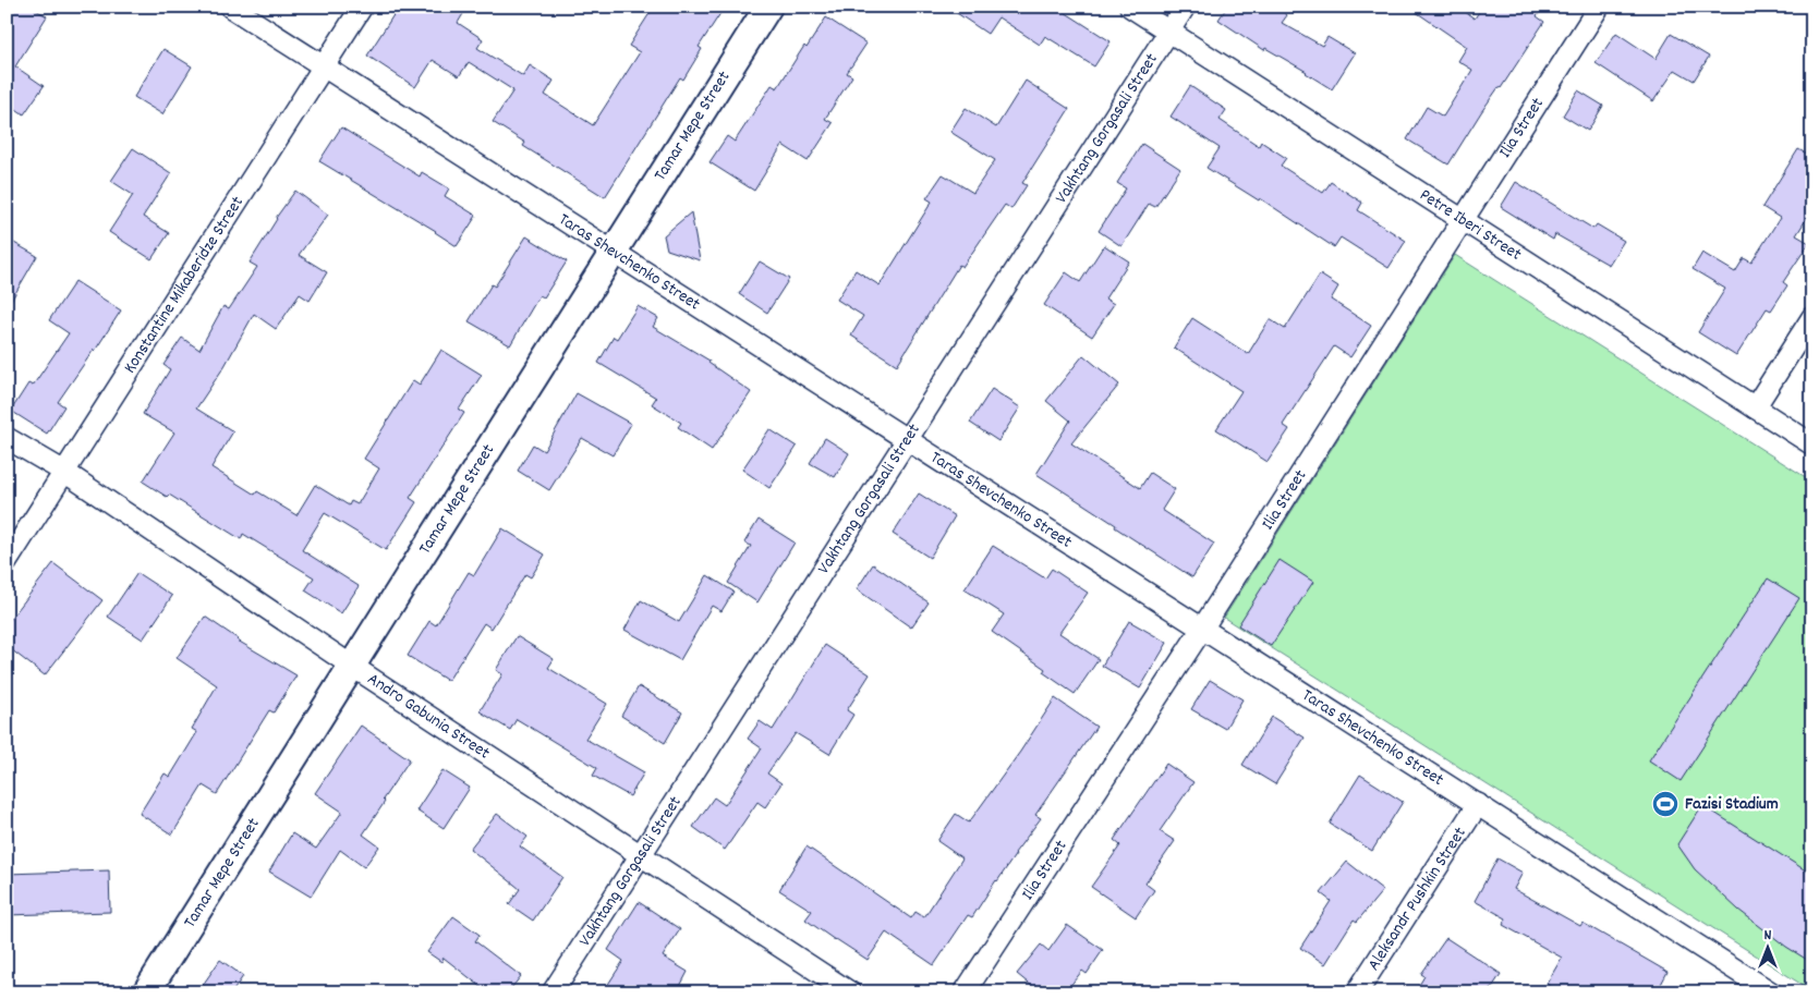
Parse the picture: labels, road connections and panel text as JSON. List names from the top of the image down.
{
  "streets": {
    "street": [
      "Tamar Mepe Street",
      "Vakhtang Gorgasali Street",
      "Ilia Street",
      "Petre Iberi Street",
      "Taras Shevchenko Street",
      "Konstantine Mikaberidze Street",
      "Andro Gabunia Street",
      "Aleksandr Pushkin Street"
    ]
  },
  "crossings": [
    ["Tamar Mepe Street", "Taras Shevchenko Street"],
    ["Tamar Mepe Street", "Andro Gabunia Street"],
    ["Vakhtang Gorgasali Street", "Petre Iberi Street"],
    ["Vakhtang Gorgasali Street", "Taras Shevchenko Street"],
    ["Vakhtang Gorgasali Street", "Andro Gabunia Street"],
    ["Ilia Street", "Petre Iberi Street"],
    ["Ilia Street", "Taras Shevchenko Street"],
    ["Taras Shevchenko Street", "Konstantine Mikaberidze Street"],
    ["Taras Shevchenko Street", "Aleksandr Pushkin Street"],
    ["Konstantine Mikaberidze Street", "Andro Gabunia Street"]
  ],
  "places": {
    "sports": ["Fazisi Stadium"]
  },
  "north": "top"
}
